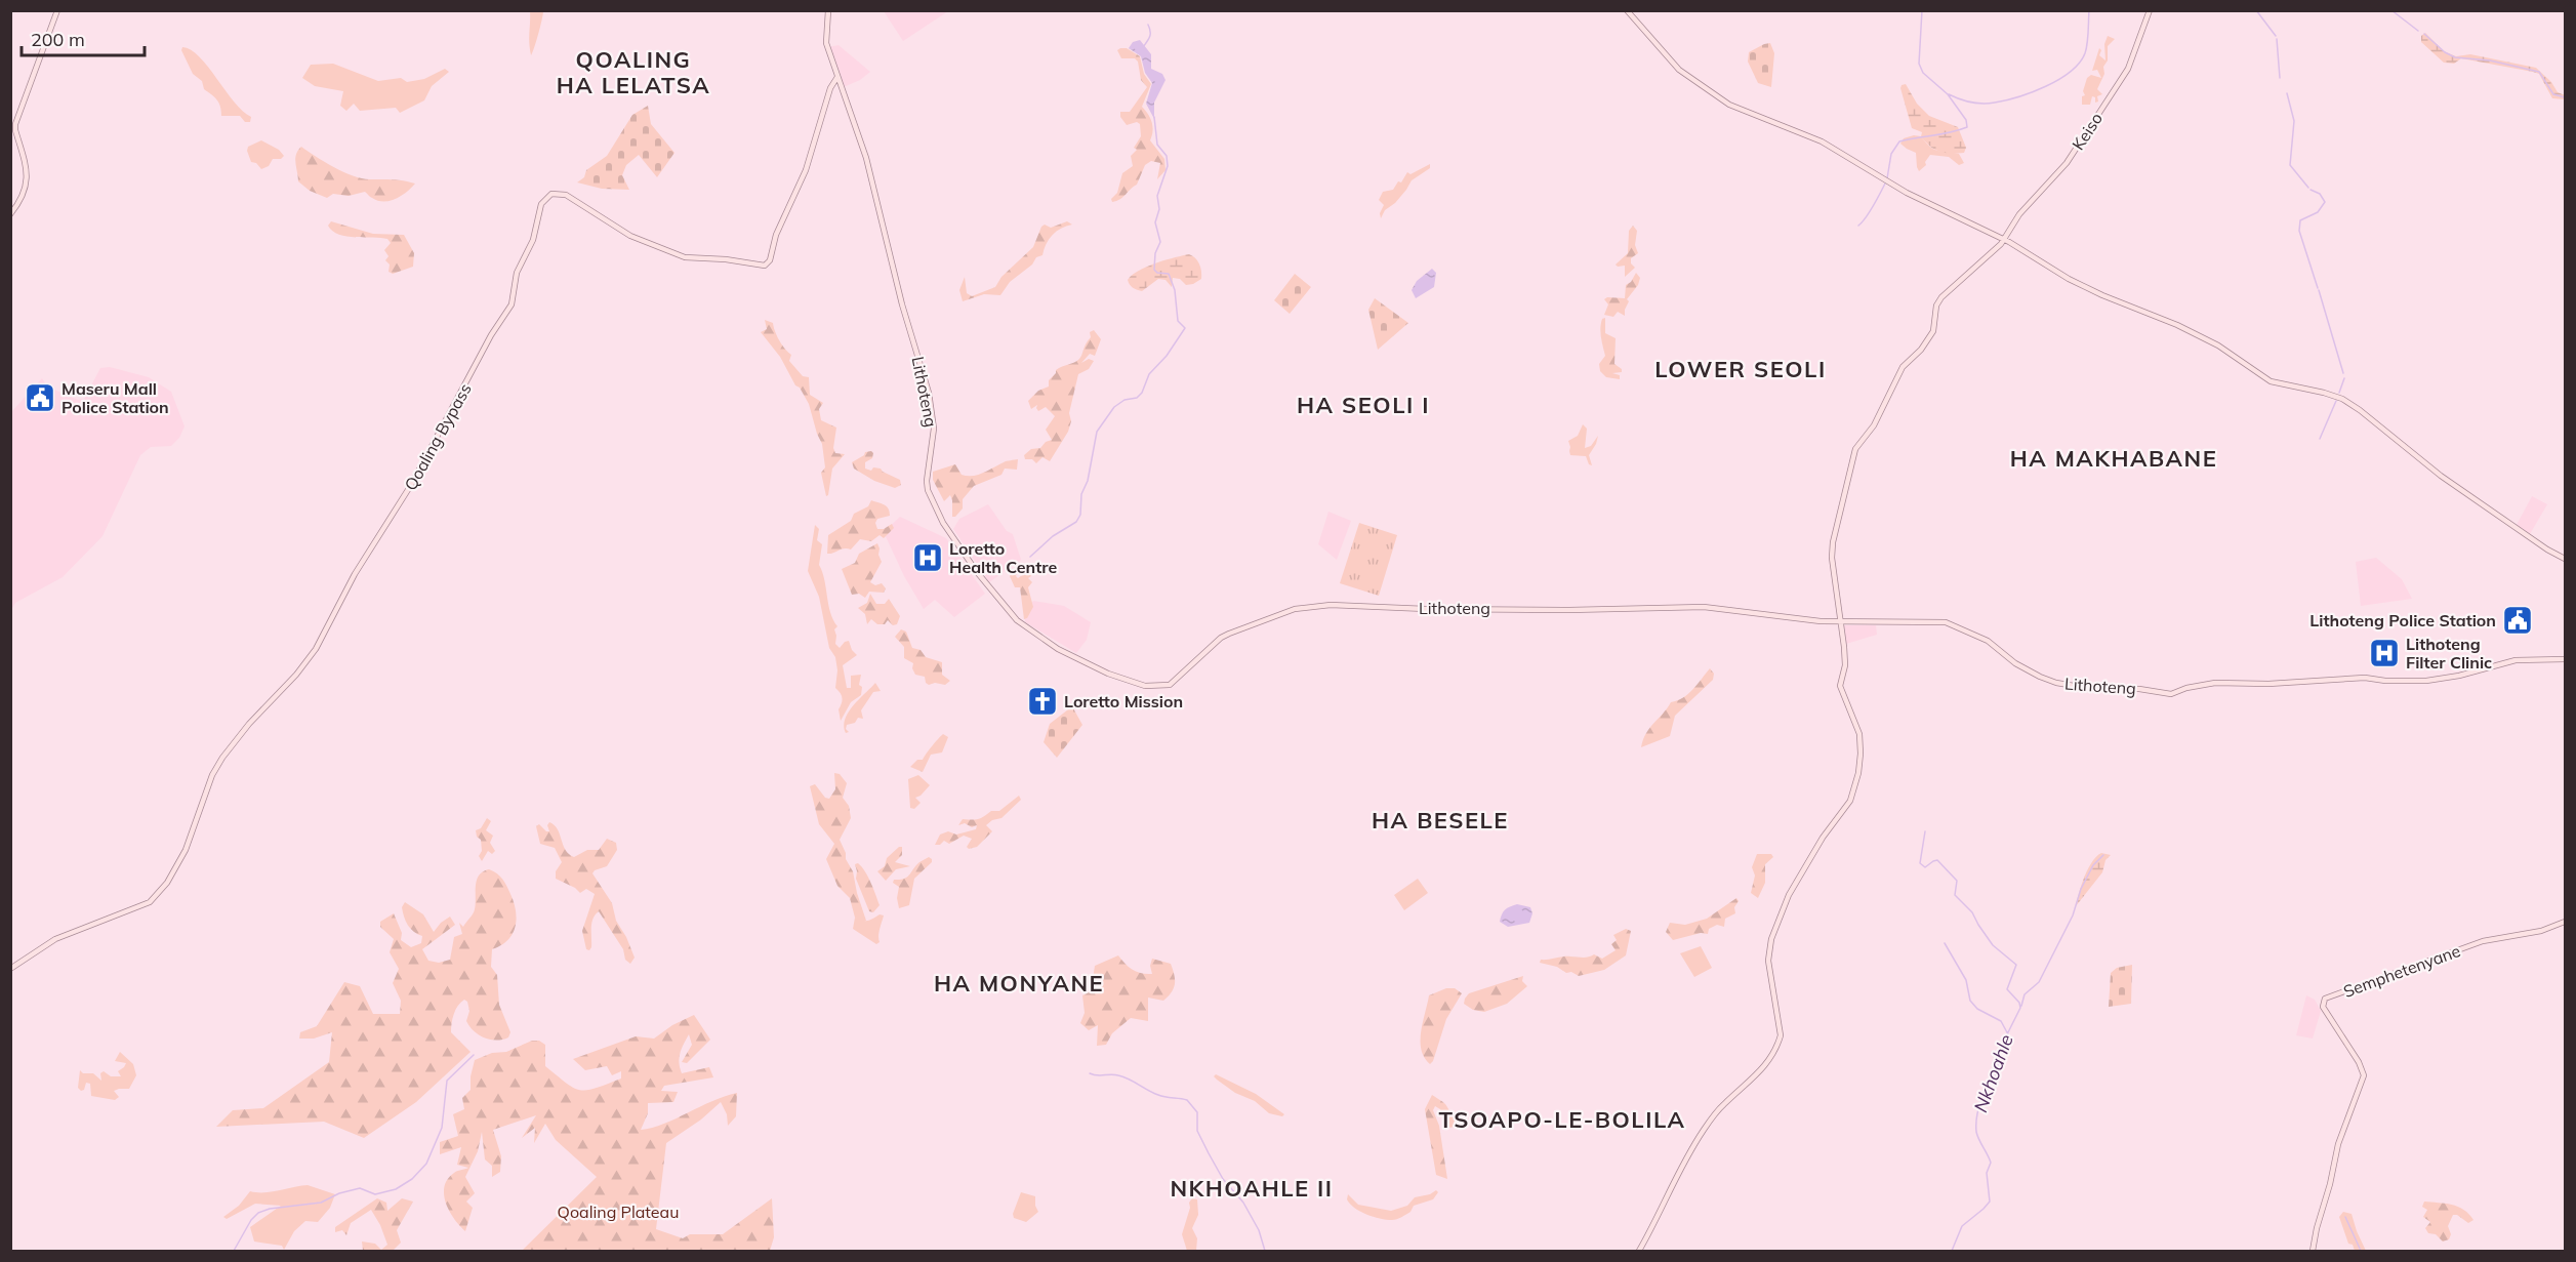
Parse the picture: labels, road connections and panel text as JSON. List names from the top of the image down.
{
  "streets": {
    "main road": [
      "Keiso",
      "Lithoteng",
      "Qoaling Bypass",
      "Semphetenyane"
    ]
  },
  "crossings": [
    ["Keiso", "Lithoteng"],
    ["Lithoteng", "Qoaling Bypass"]
  ],
  "districts": [
    "QOALING HA LELATSA",
    "LOWER SEOLI",
    "HA SEOLI I",
    "HA MAKHABANE",
    "HA BESELE",
    "HA MONYANE",
    "TSOAPO-LE-BOLILA",
    "NKHOAHLE II"
  ],
  "water": ["Nkhoahle"],
  "parks": ["Qoaling Plateau"],
  "places": {
    "public building": ["Maseru Mall Police Station", "Lithoteng Police Station"],
    "hospital": ["Loretto Health Centre", "Lithoteng Filter Clinic"],
    "church": ["Loretto Mission"]
  },
  "scale_bar": "200 m"
}
